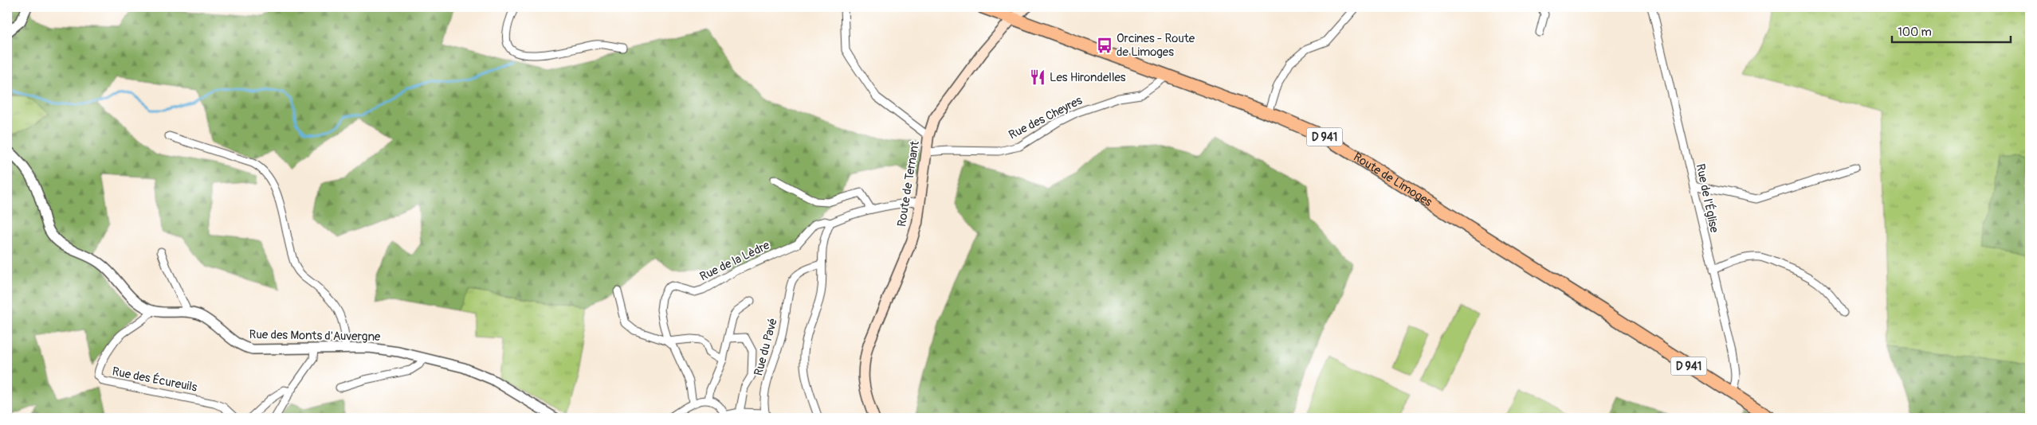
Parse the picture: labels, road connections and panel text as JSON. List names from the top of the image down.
{
  "streets": {
    "main road": ["D 941", "Route de Limoges", "Route de Ternant"],
    "street": [
      "Rue des Cheyres",
      "Rue de l'Église",
      "Rue de la Lèdre",
      "Rue des Monts d'Auvergne",
      "Rue du Pavé",
      "Rue des Écureuils"
    ]
  },
  "crossings": [
    ["Rue des Cheyres", "Route de Limoges"],
    ["Rue des Cheyres", "Route de Ternant"],
    ["Route de Limoges", "Route de Ternant"],
    ["Route de Limoges", "Rue de l'Église"],
    ["Rue des Monts d'Auvergne", "Rue des Écureuils"]
  ],
  "places": {
    "bus stop": ["Orcines - Route de Limoges"],
    "restaurant": ["Les Hirondelles"]
  },
  "scale_bar": "100 m"
}
